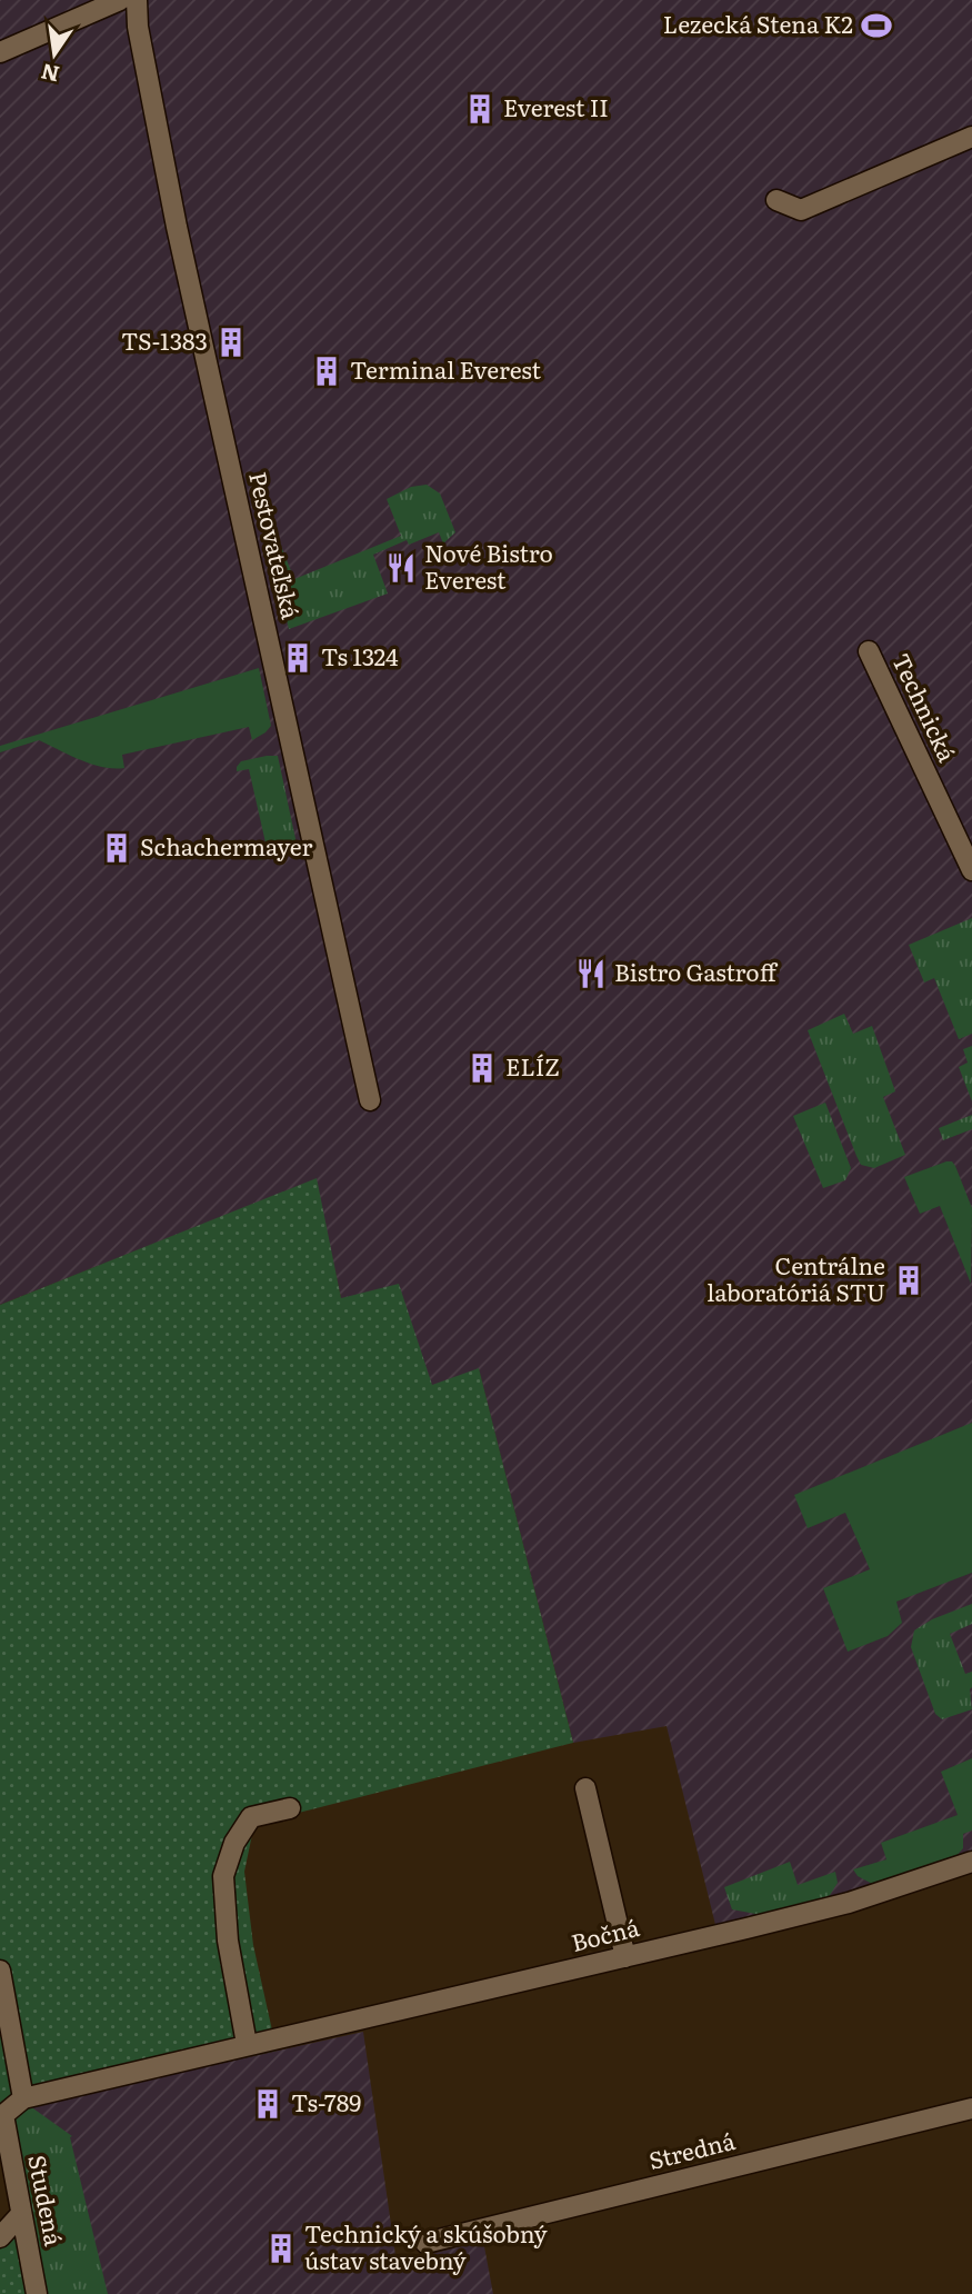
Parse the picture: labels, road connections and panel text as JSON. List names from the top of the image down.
{
  "streets": {
    "street": [
      "Pestovateľská",
      "Technická",
      "Bočná",
      "Stredná",
      "Studená"
    ]
  },
  "crossings": [
    ["Bočná", "Studená"]
  ],
  "places": {
    "sports": ["Lezecká Stena K2"],
    "building": [
      "Everest II",
      "TS-1383",
      "Terminal Everest",
      "Ts 1324",
      "Schachermayer",
      "ELÍZ",
      "Centrálne laboratóriá STU",
      "Ts-789",
      "Technický a skúšobný ústav stavebný"
    ],
    "restaurant": ["Nové Bistro Everest", "Bistro Gastroff"]
  },
  "north": "bottom"
}
